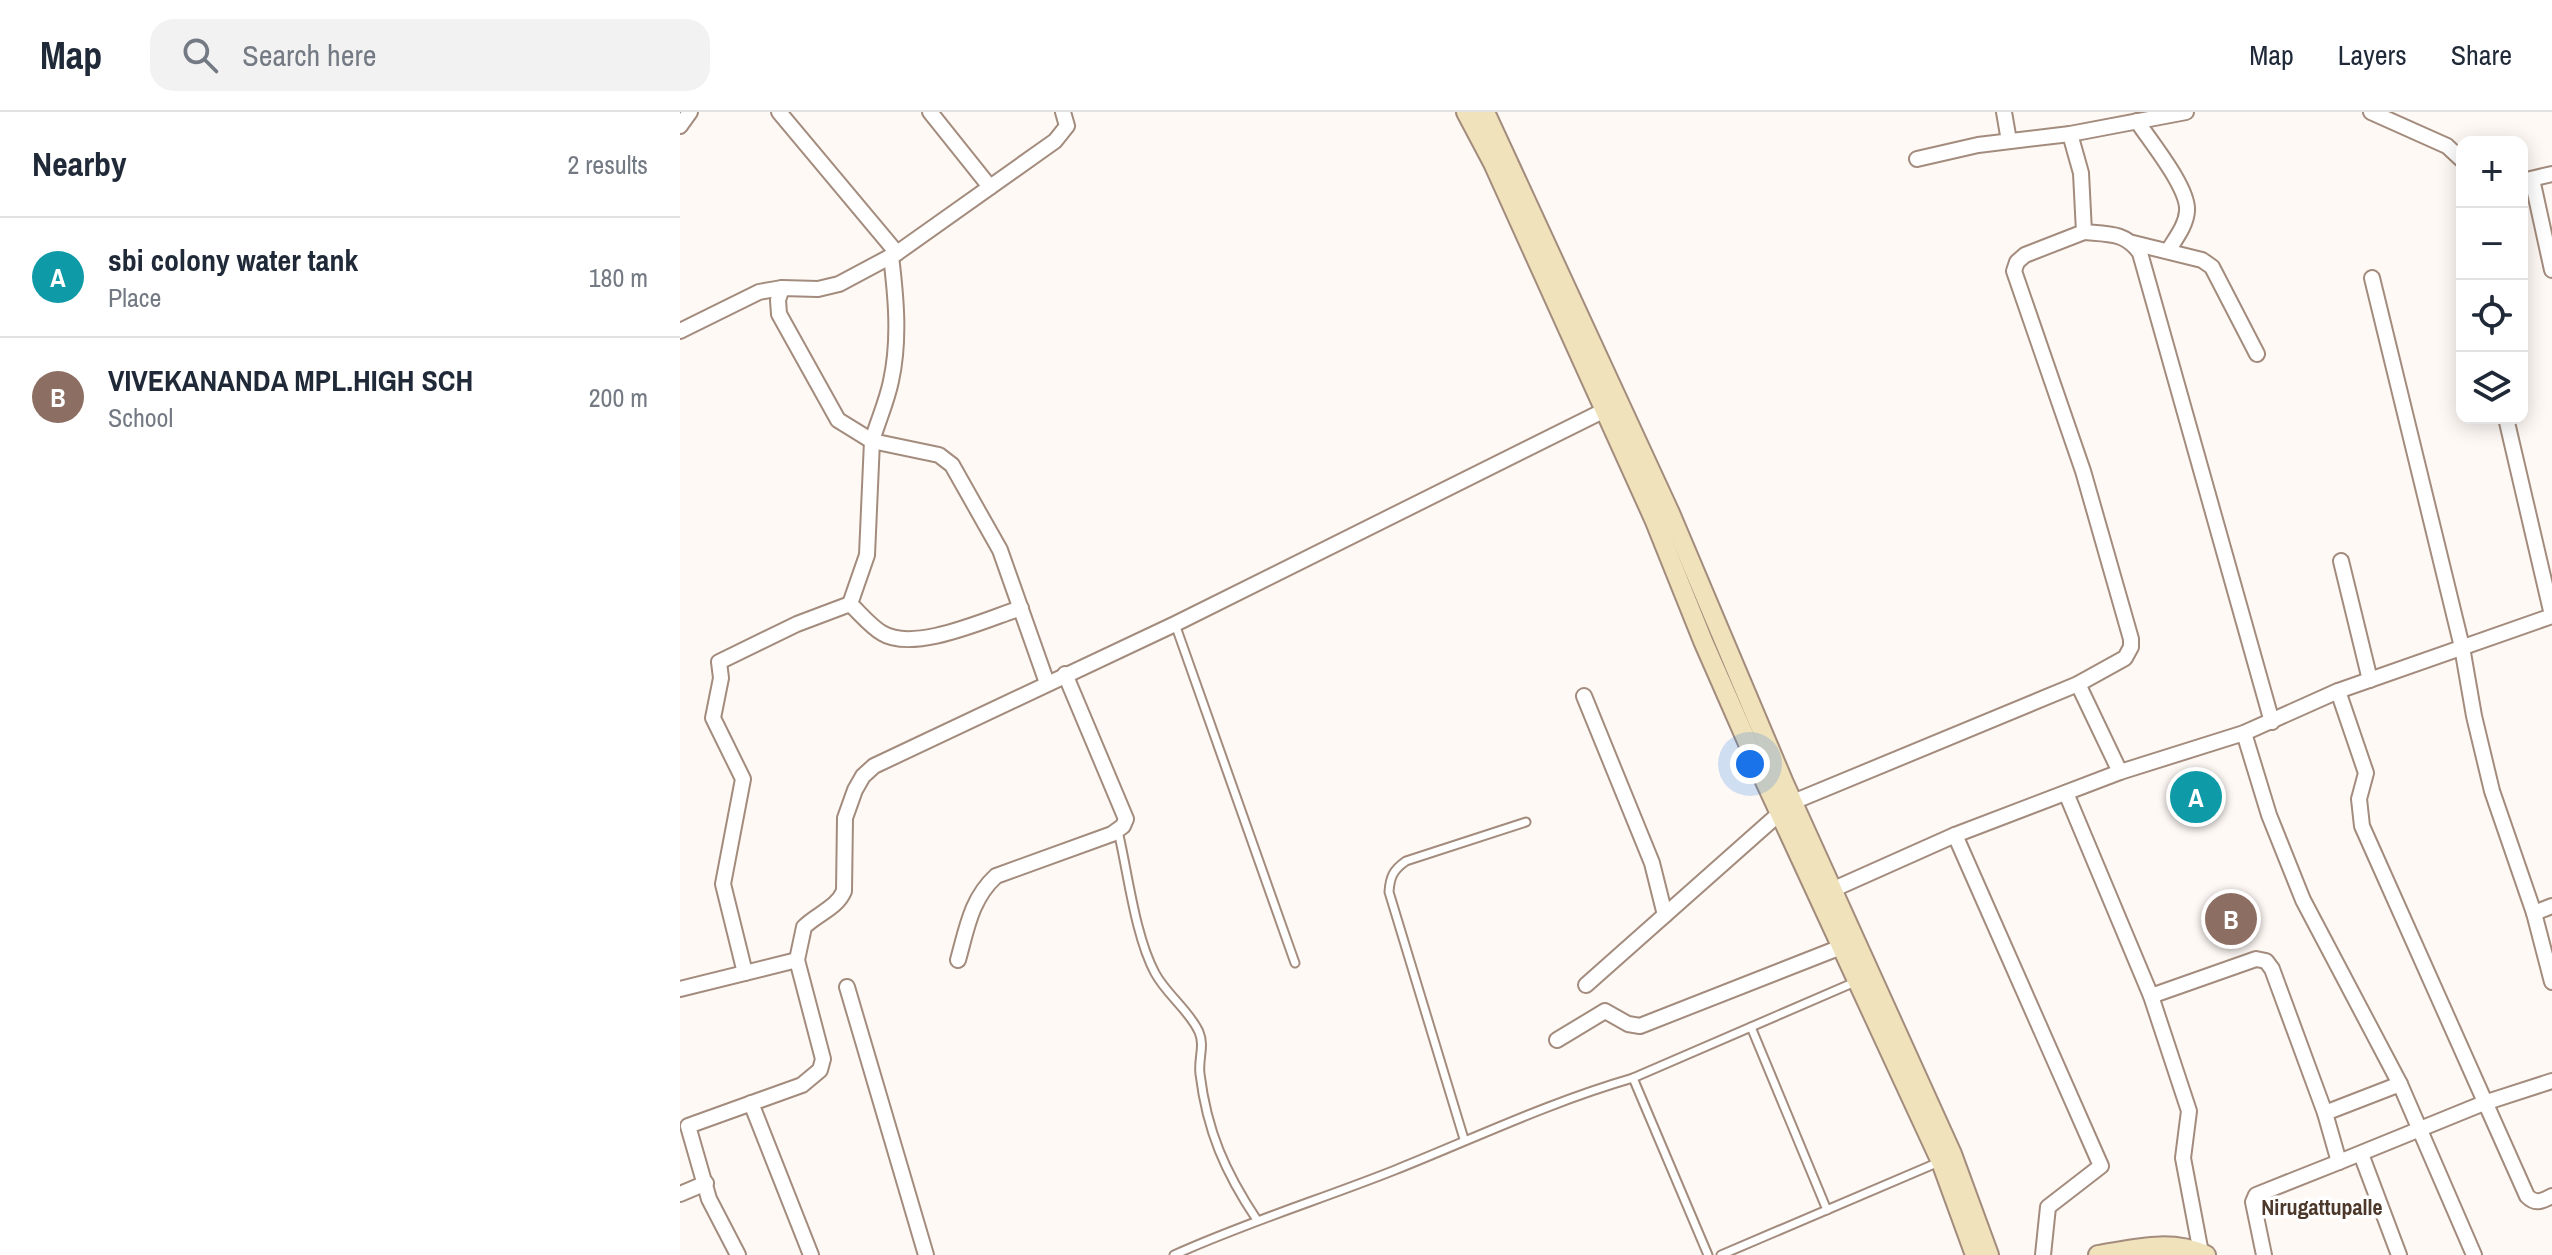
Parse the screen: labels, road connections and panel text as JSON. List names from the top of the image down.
{
  "districts": ["Nirugattupalle"],
  "page": {
    "header": "Map",
    "search": "Search here",
    "nav": ["Map", "Layers", "Share"],
    "heading": ["Nearby", "2 results"],
    "map_buttons": ["+", "−"],
    "list": [
      {
        "mark": "A",
        "name": "sbi colony water tank",
        "note": "Place",
        "value": "180 m"
      },
      {
        "mark": "B",
        "name": "VIVEKANANDA MPL.HIGH SCH",
        "note": "School",
        "value": "200 m"
      }
    ],
    "pins": ["A", "B"]
  }
}
